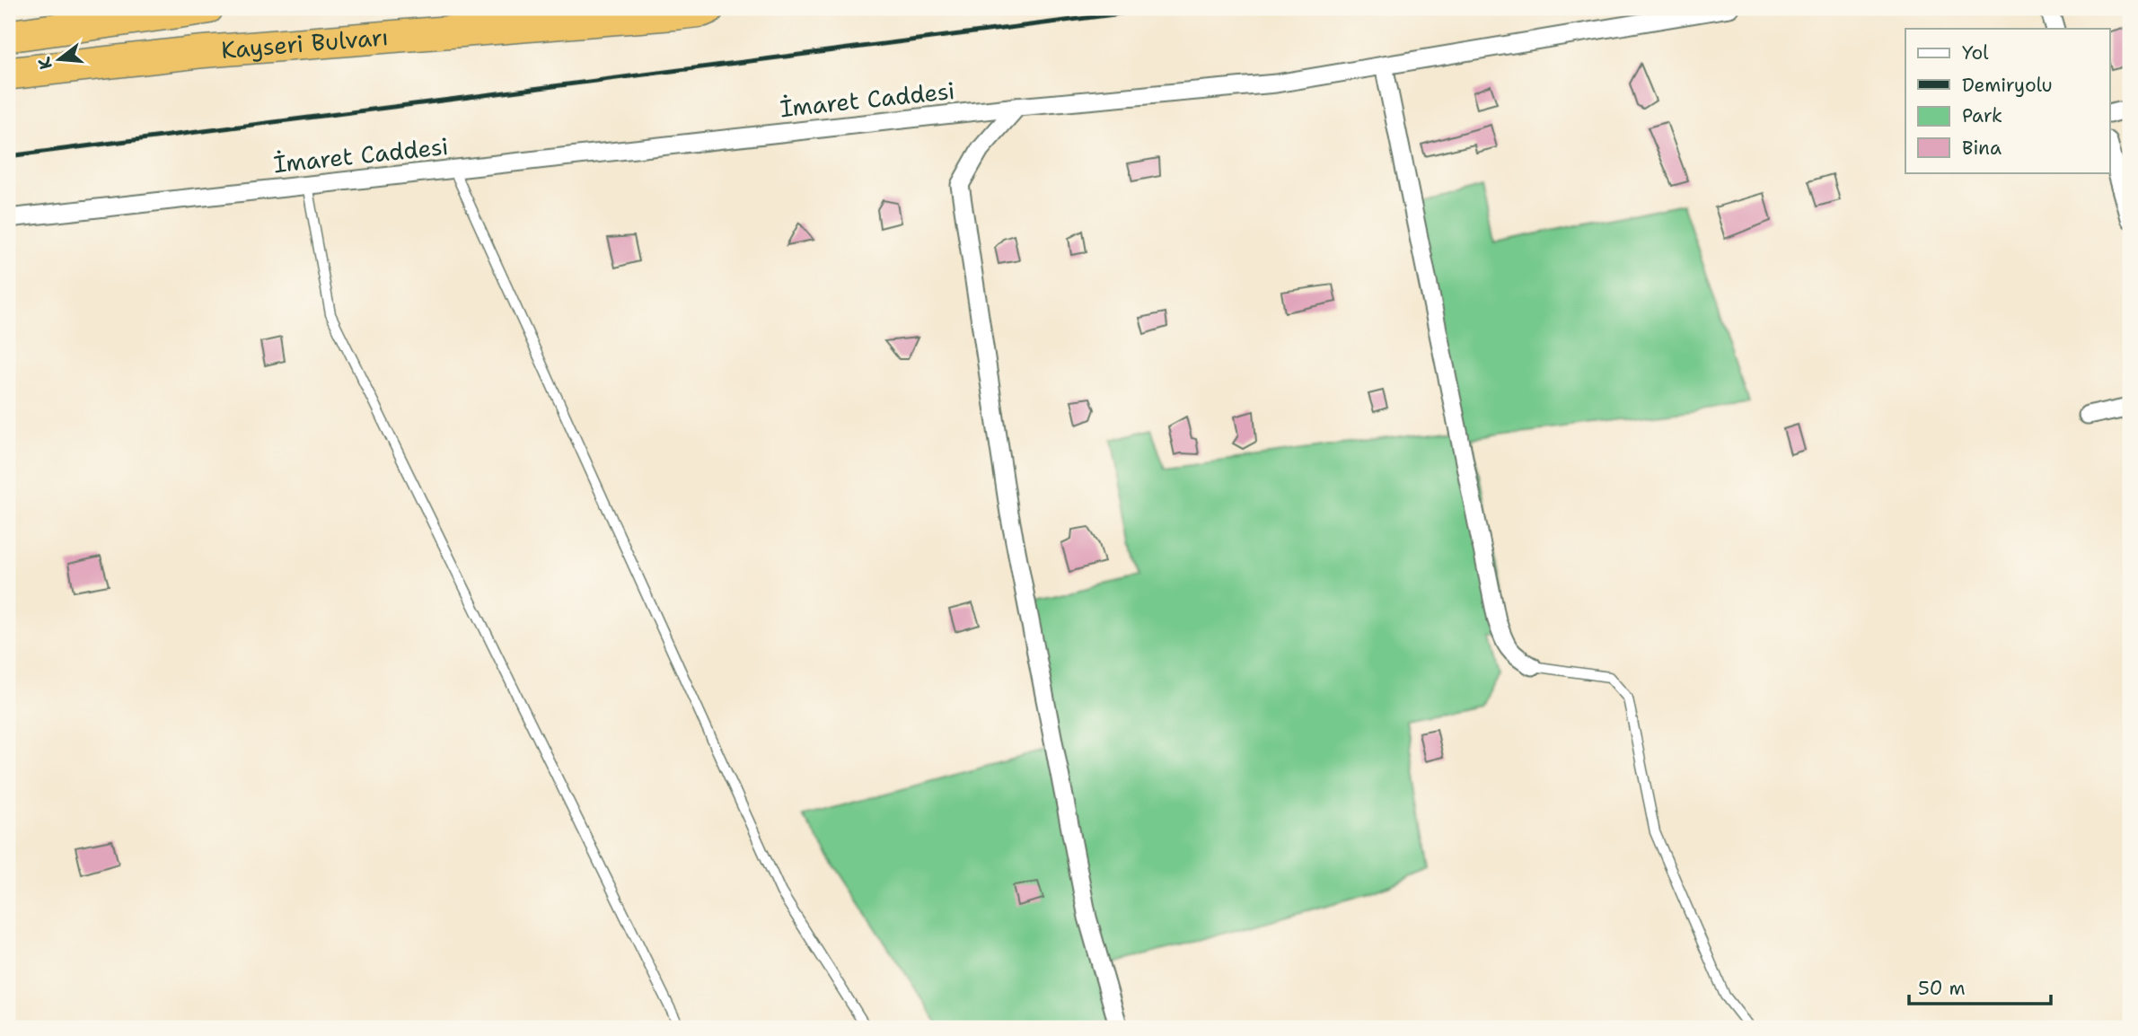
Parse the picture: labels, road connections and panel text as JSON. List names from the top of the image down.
{
  "streets": {
    "highway": ["Kayseri Bulvarı"],
    "street": ["İmaret Caddesi"]
  },
  "legend": [
    "Yol",
    "Demiryolu",
    "Park",
    "Bina"
  ],
  "scale_bar": "50 m",
  "north": "left"
}
